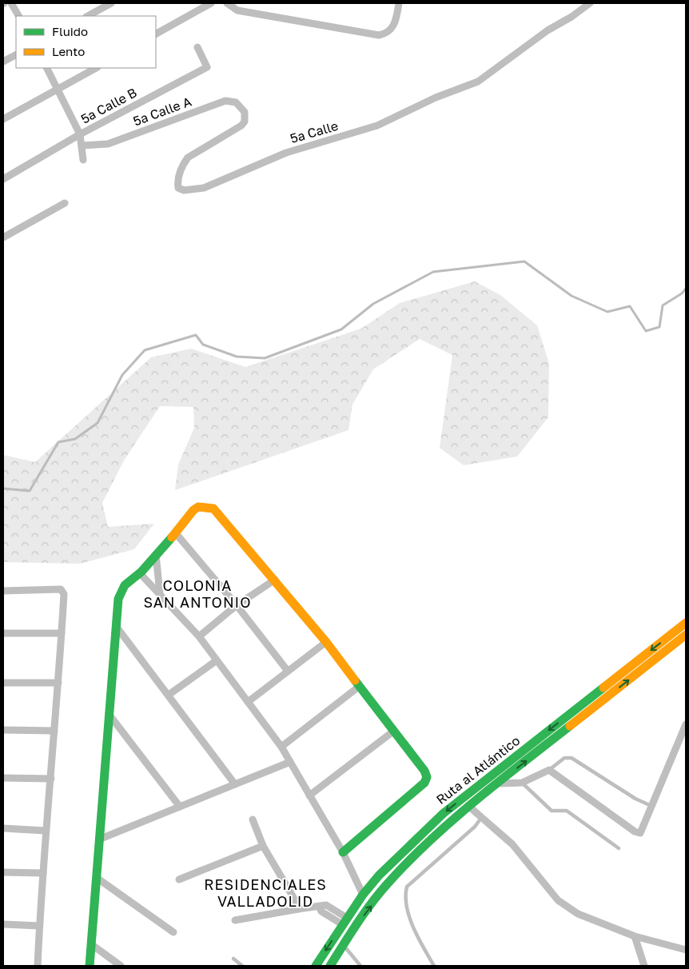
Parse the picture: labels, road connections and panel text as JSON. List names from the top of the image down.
{
  "streets": {
    "main road": ["Ruta al Atlántico"],
    "street": ["5a Calle B", "5a Calle A", "5a Calle"]
  },
  "crossings": [
    ["5a Calle A", "5a Calle"]
  ],
  "districts": ["COLONIA SAN ANTONIO", "RESIDENCIALES VALLADOLID"],
  "legend": ["Fluido", "Lento"]
}
